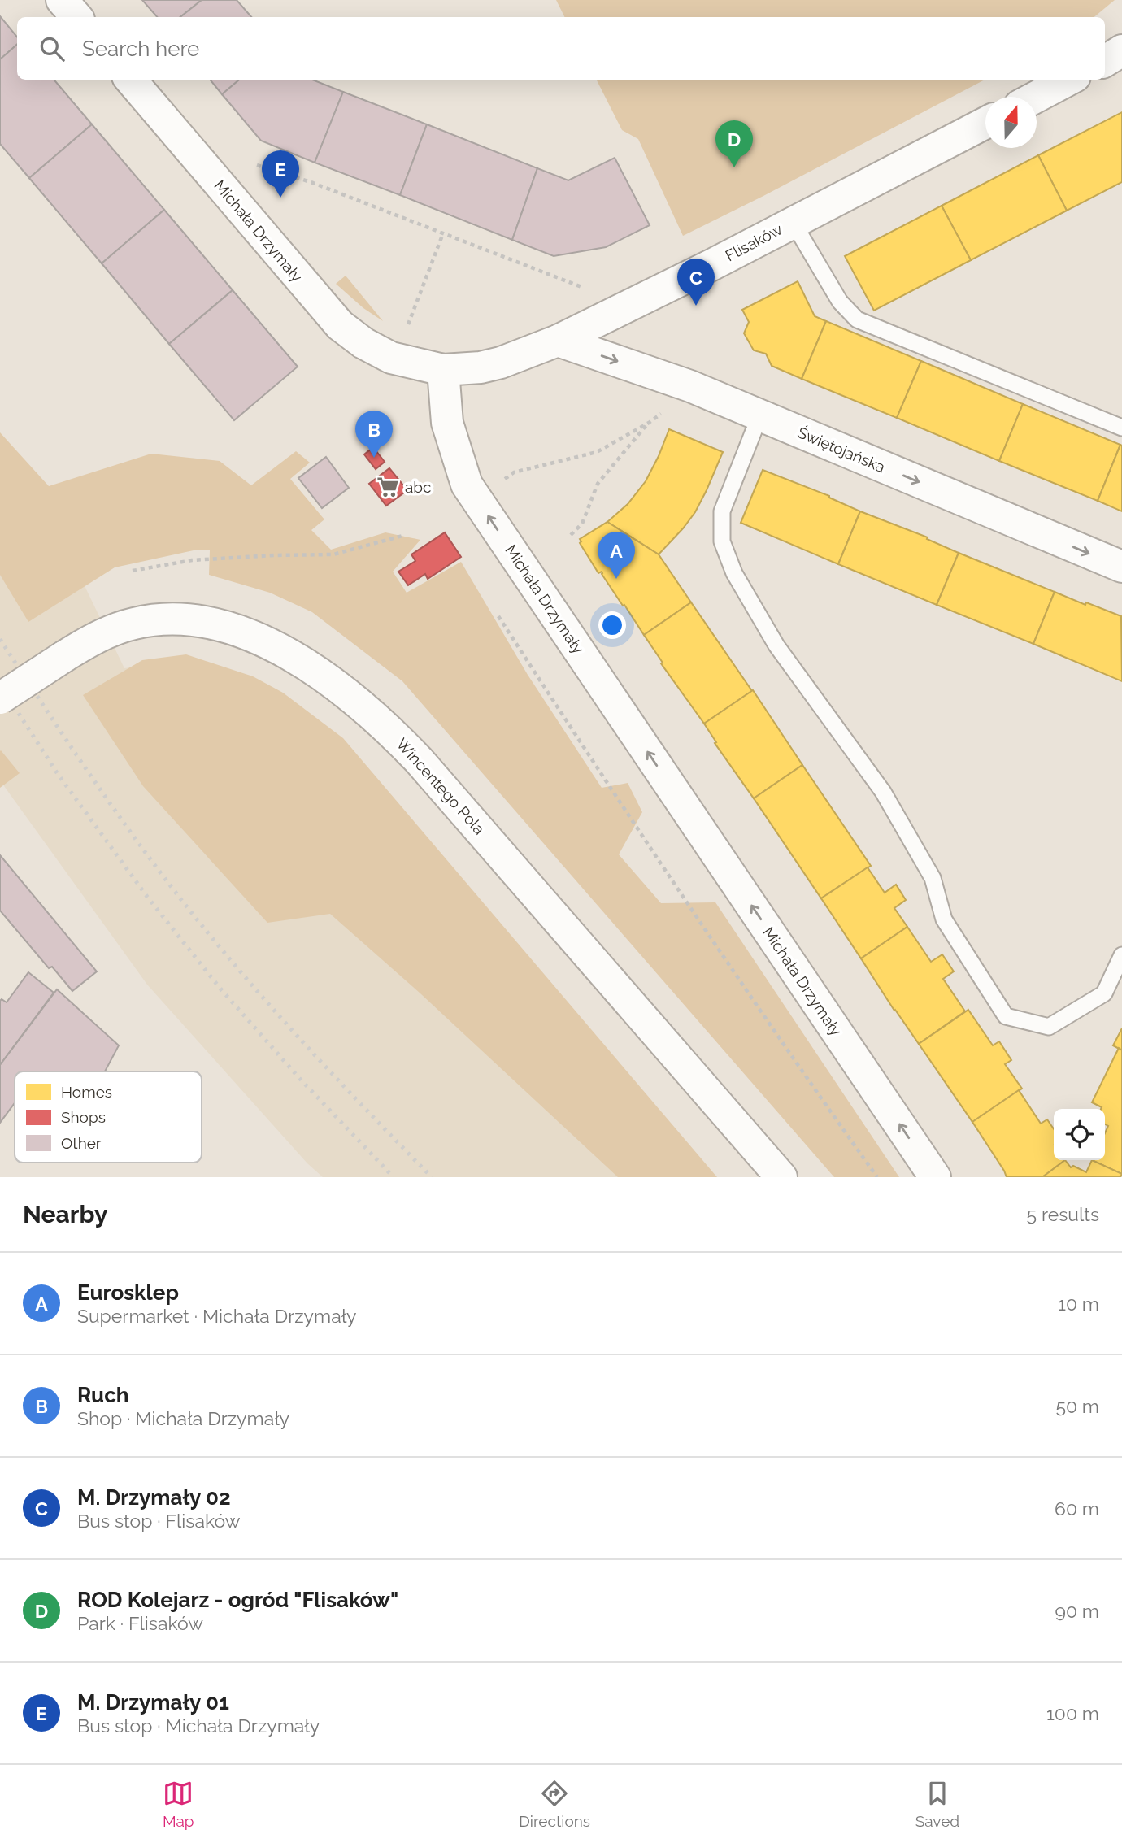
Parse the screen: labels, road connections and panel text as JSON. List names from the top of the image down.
{
  "streets": {
    "street": [
      "Michała Drzymały",
      "Flisaków",
      "Świętojańska",
      "Wincentego Pola"
    ]
  },
  "crossings": [
    ["Michała Drzymały", "Flisaków"],
    ["Flisaków", "Świętojańska"]
  ],
  "one_way": ["Michała Drzymały", "Świętojańska"],
  "places": {
    "supermarket": ["abc"]
  },
  "legend": ["Homes", "Shops", "Other"],
  "north": "top",
  "page": {
    "search": "Search here",
    "pins": [
      "D",
      "E",
      "C",
      "B",
      "A"
    ],
    "heading": ["Nearby", "5 results"],
    "list": [
      {
        "mark": "A",
        "name": "Eurosklep",
        "note": "Supermarket · Michała Drzymały",
        "value": "10 m"
      },
      {
        "mark": "B",
        "name": "Ruch",
        "note": "Shop · Michała Drzymały",
        "value": "50 m"
      },
      {
        "mark": "C",
        "name": "M. Drzymały 02",
        "note": "Bus stop · Flisaków",
        "value": "60 m"
      },
      {
        "mark": "D",
        "name": "ROD Kolejarz - ogród \"Flisaków\"",
        "note": "Park · Flisaków",
        "value": "90 m"
      },
      {
        "mark": "E",
        "name": "M. Drzymały 01",
        "note": "Bus stop · Michała Drzymały",
        "value": "100 m"
      }
    ],
    "nav": ["Map", "Directions", "Saved"]
  }
}
